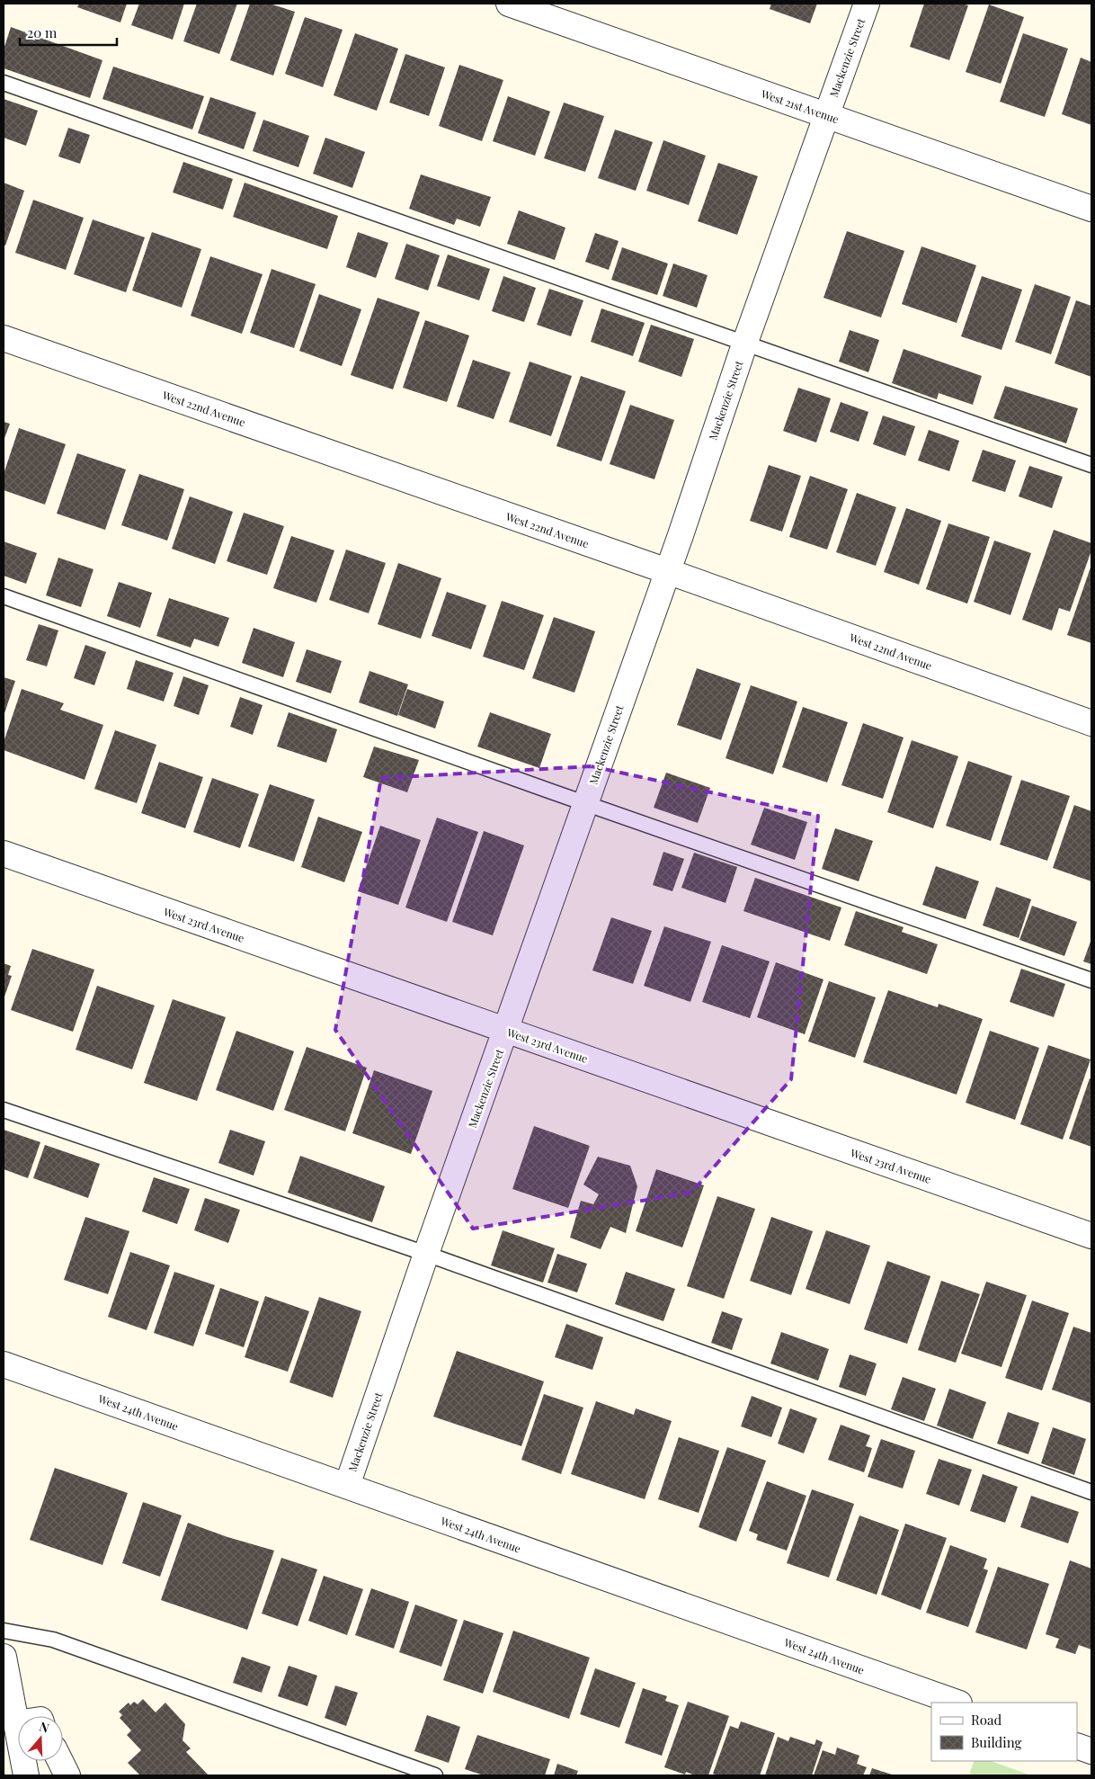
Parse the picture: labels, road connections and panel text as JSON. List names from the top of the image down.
{
  "streets": {
    "street": [
      "Mackenzie Street",
      "West 21st Avenue",
      "West 22nd Avenue",
      "West 23rd Avenue",
      "West 24th Avenue"
    ]
  },
  "crossings": [
    ["Mackenzie Street", "West 21st Avenue"],
    ["Mackenzie Street", "West 22nd Avenue"],
    ["Mackenzie Street", "West 23rd Avenue"],
    ["Mackenzie Street", "West 24th Avenue"]
  ],
  "legend": ["Road", "Building"],
  "scale_bar": "20 m",
  "north": "top"
}
